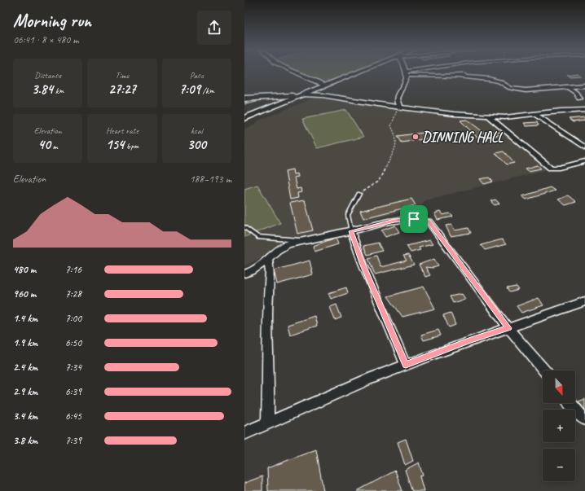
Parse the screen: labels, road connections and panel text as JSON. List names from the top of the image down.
{
  "places": ["DINNING HALL"],
  "north": "bottom",
  "page": {
    "heading": ["Morning run", "06:41 · 8 × 480 m"],
    "stats": [
      ["Distance", "3.84 km"],
      ["Time", "27:27"],
      ["Pace", "7:09 /km"],
      ["Elevation", "40 m"],
      ["Heart rate", "154 bpm"],
      ["kcal", "300"]
    ],
    "chart": ["Elevation", "188–193 m"],
    "list": [
      {
        "name": "480 m",
        "note": "7:16"
      },
      {
        "name": "960 m",
        "note": "7:28"
      },
      {
        "name": "1.4 km",
        "note": "7:00"
      },
      {
        "name": "1.9 km",
        "note": "6:50"
      },
      {
        "name": "2.4 km",
        "note": "7:34"
      },
      {
        "name": "2.9 km",
        "note": "6:39"
      },
      {
        "name": "3.4 km",
        "note": "6:45"
      },
      {
        "name": "3.8 km",
        "note": "7:39"
      }
    ],
    "map_buttons": ["+", "−"]
  }
}
